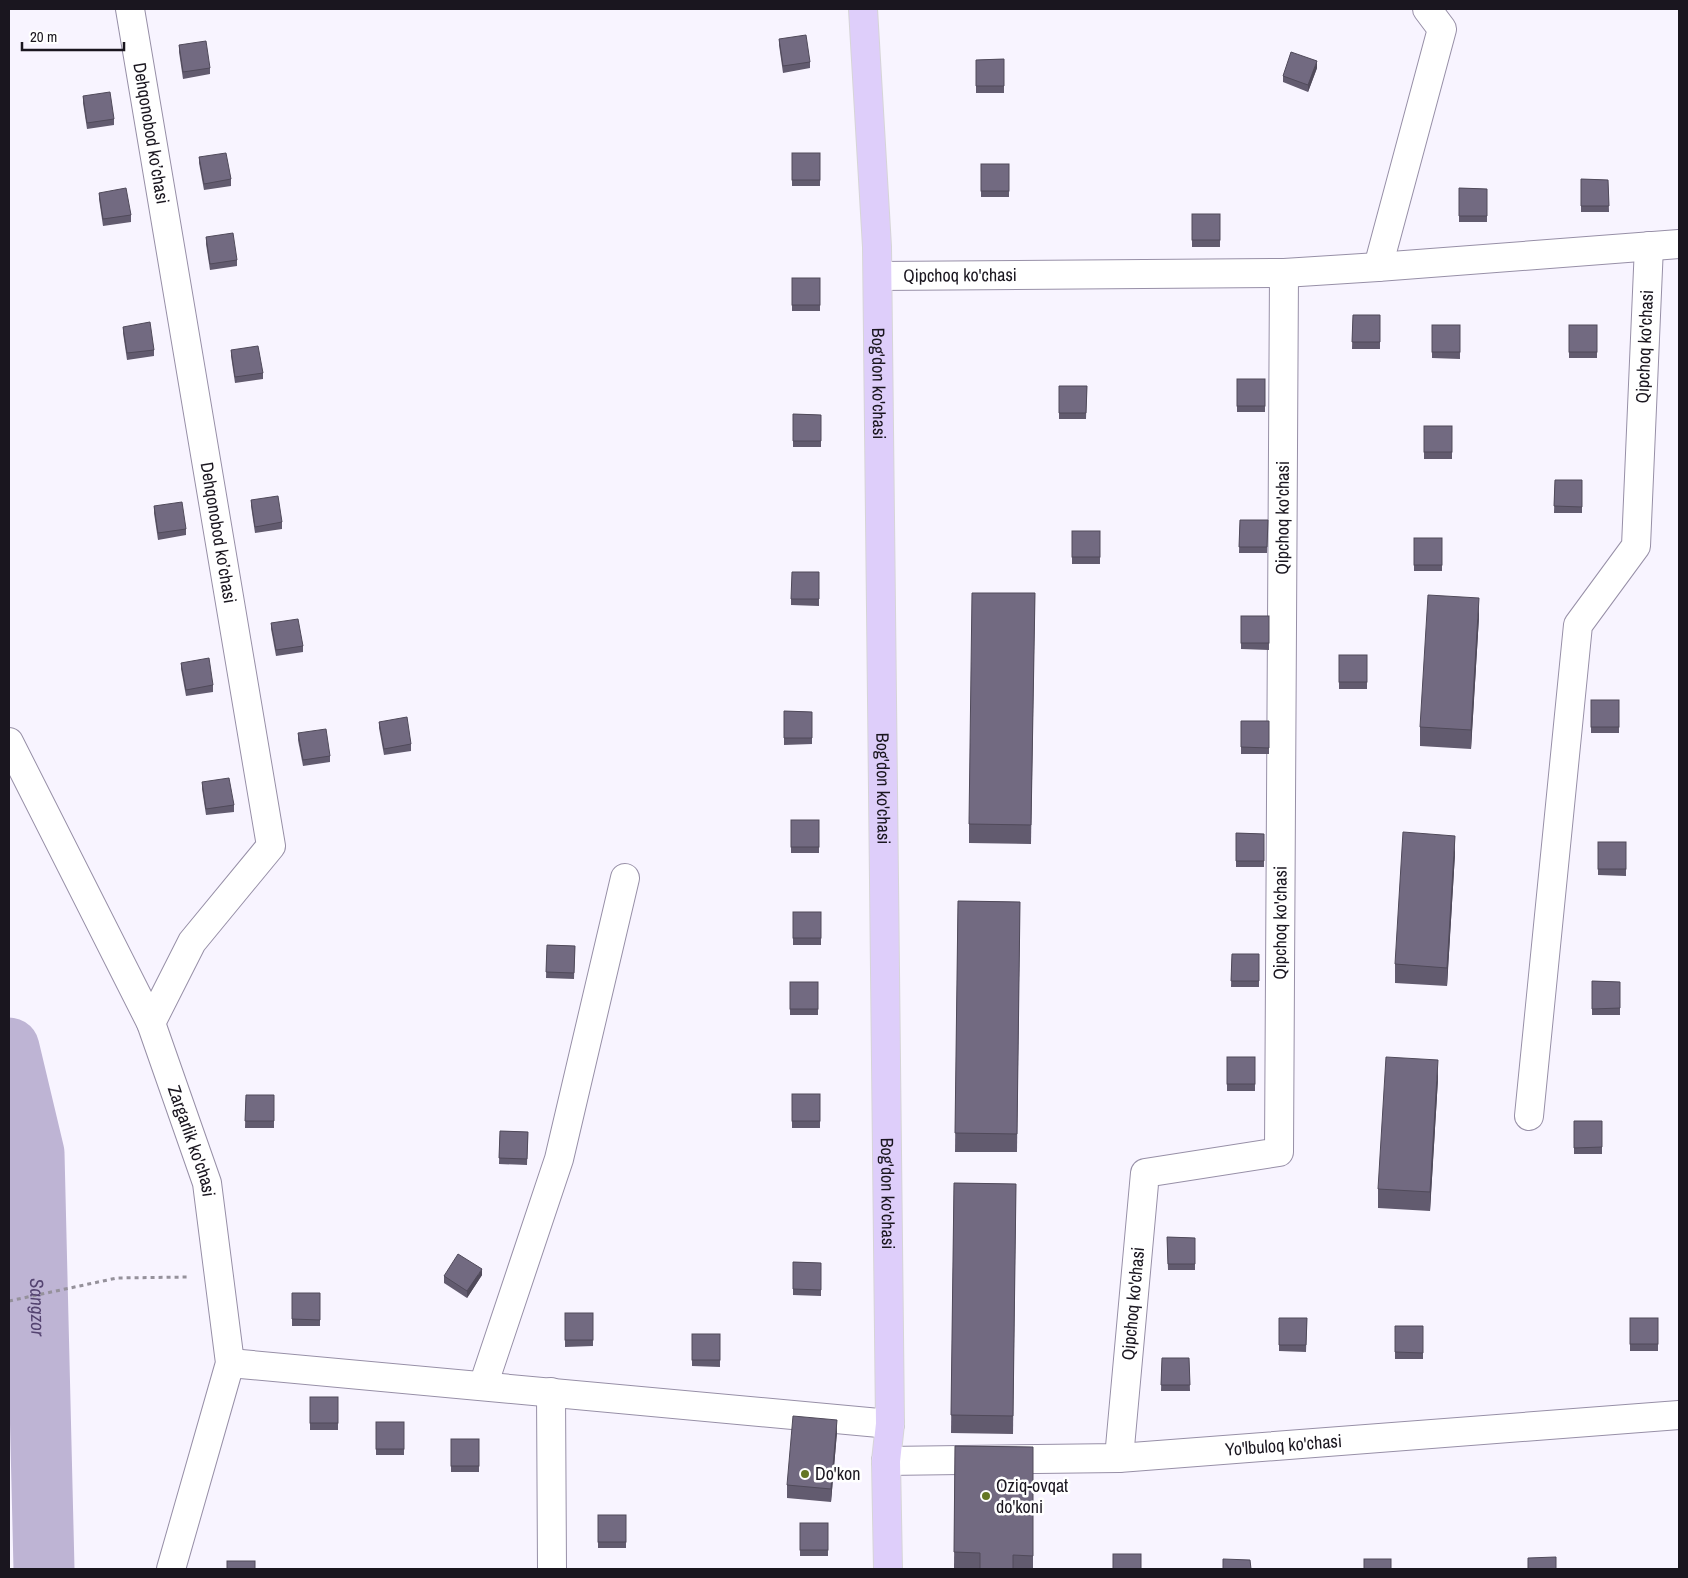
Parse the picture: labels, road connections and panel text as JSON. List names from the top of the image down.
{
  "streets": {
    "main road": ["Bog'don ko'chasi"],
    "street": [
      "Dehqonobod ko’chasi",
      "Qipchoq ko'chasi",
      "Zargarlik ko'chasi",
      "Yo'lbuloq ko'chasi"
    ]
  },
  "crossings": [
    ["Dehqonobod ko’chasi", "Zargarlik ko'chasi"],
    ["Qipchoq ko'chasi", "Bog'don ko'chasi"],
    ["Qipchoq ko'chasi", "Yo'lbuloq ko'chasi"],
    ["Bog'don ko'chasi", "Yo'lbuloq ko'chasi"]
  ],
  "water": ["Sangzor"],
  "places": ["Do'kon", "Oziq-ovqat do'koni"],
  "scale_bar": "20 m"
}
